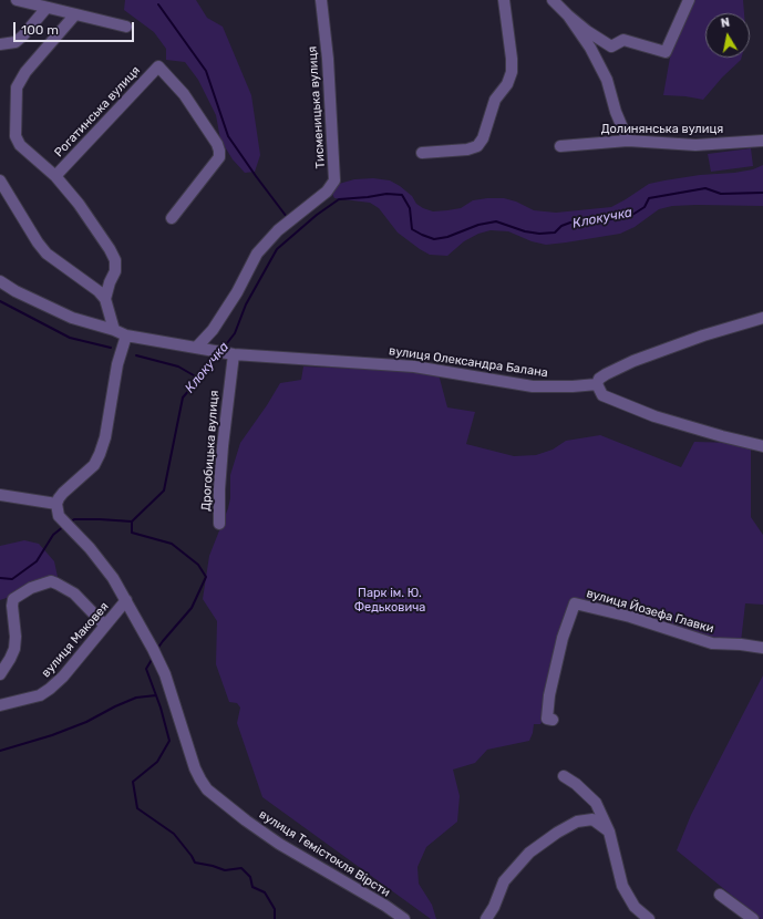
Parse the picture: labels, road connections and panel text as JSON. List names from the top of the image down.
{
  "streets": {
    "street": [
      "Тисменицька вулиця",
      "Рогатинська вулиця",
      "Долинянська вулиця",
      "вулиця Олександра Балана",
      "Дрогобицька вулиця",
      "вулиця Йозефа Главки",
      "вулиця Маковея",
      "вулиця Темістокля Вірсти"
    ]
  },
  "crossings": [
    ["Тисменицька вулиця", "вулиця Олександра Балана"],
    ["вулиця Олександра Балана", "Дрогобицька вулиця"],
    ["вулиця Маковея", "вулиця Темістокля Вірсти"]
  ],
  "water": ["Клокучка"],
  "parks": ["Парк ім. Ю. Федьковича"],
  "scale_bar": "100 m",
  "north": "top"
}
